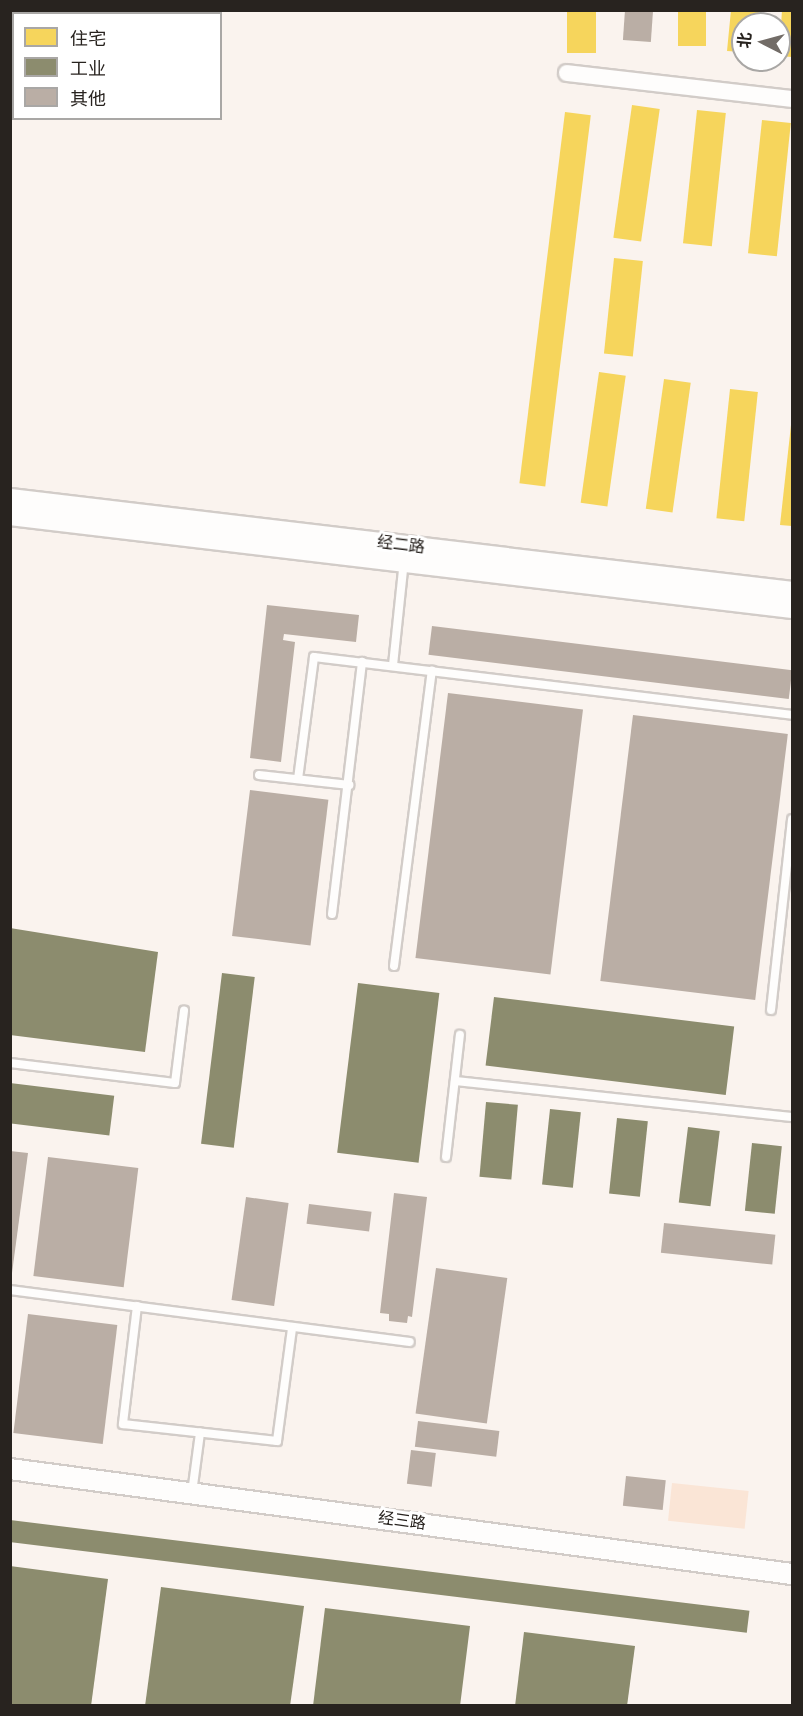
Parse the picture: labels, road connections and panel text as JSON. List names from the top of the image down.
{
  "streets": {
    "street": ["经二路", "经三路"]
  },
  "legend": ["住宅", "工业", "其他"],
  "north": "left"
}
